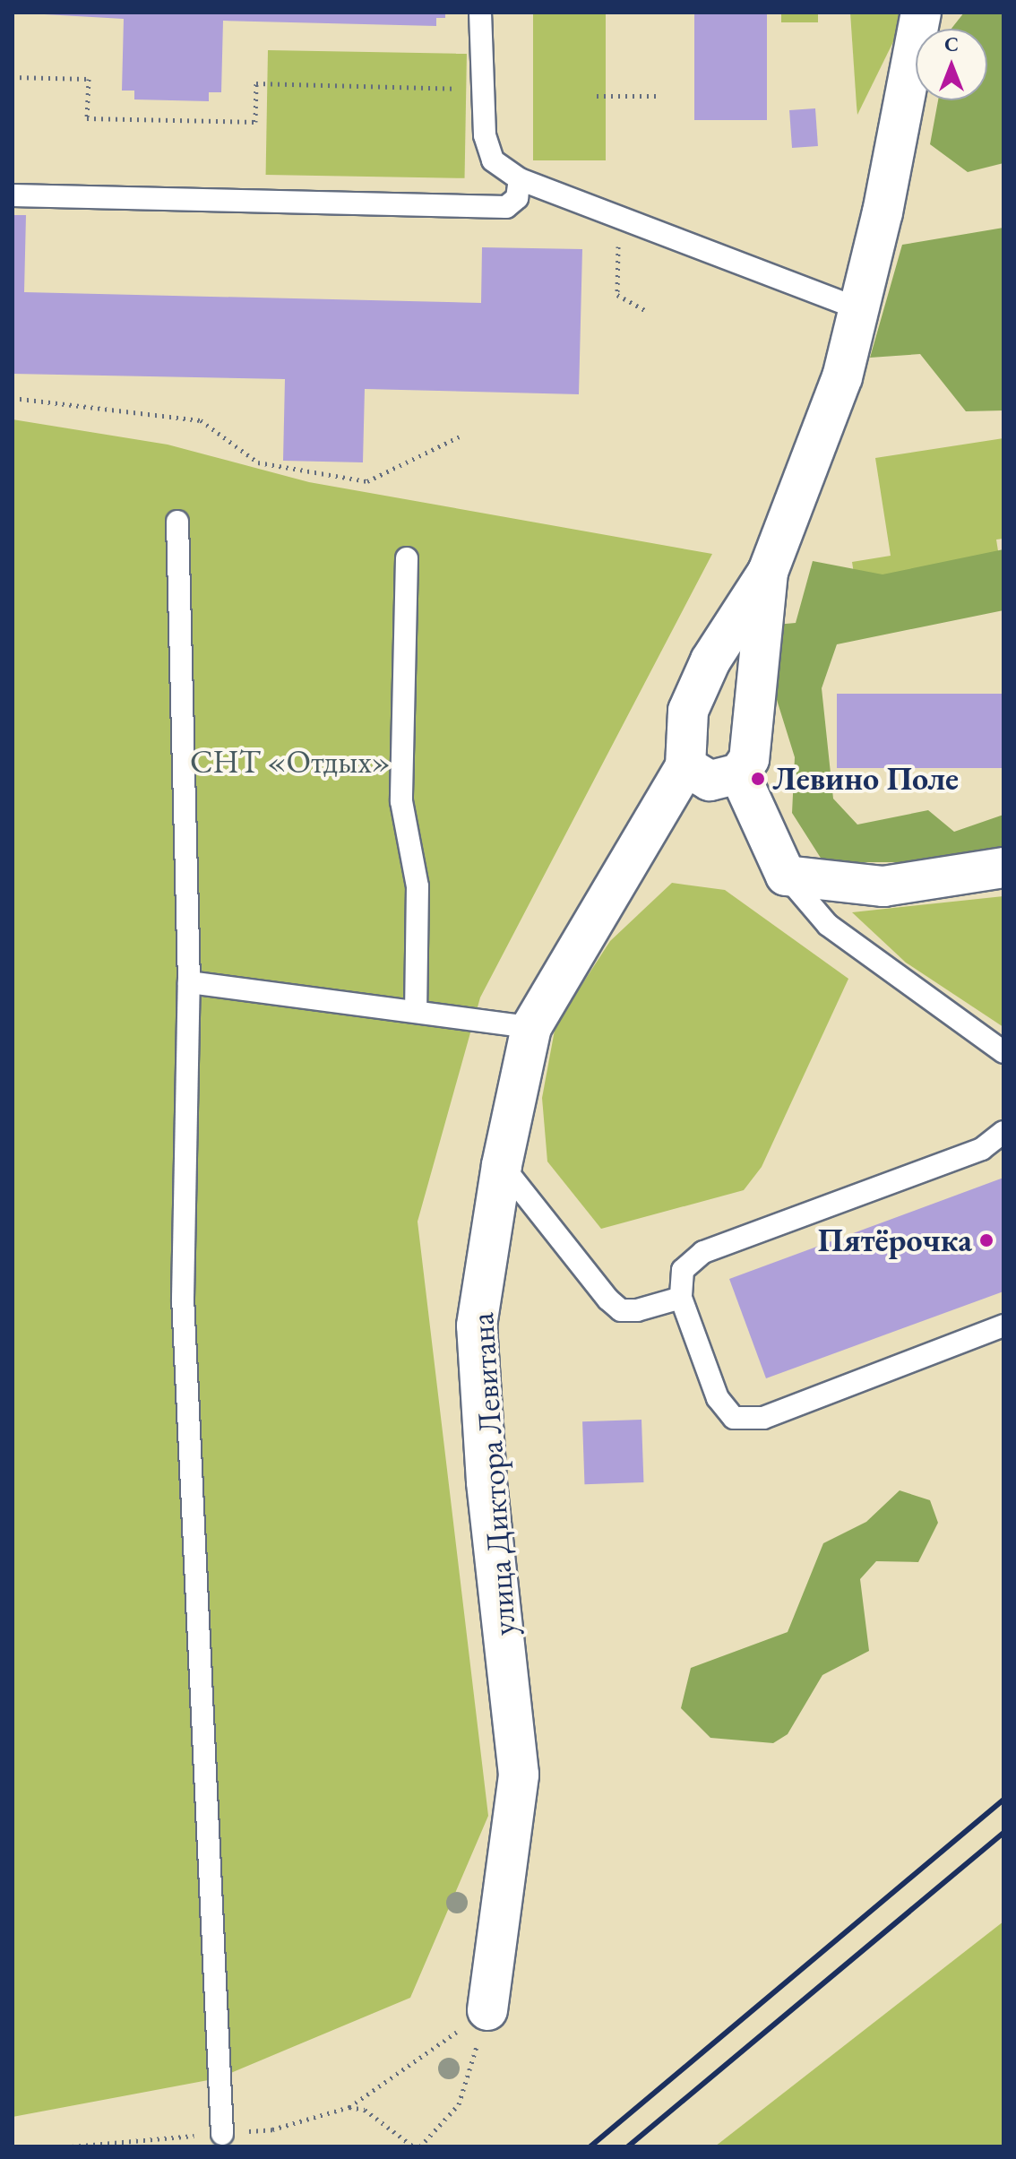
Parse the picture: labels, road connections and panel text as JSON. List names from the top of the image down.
{
  "streets": {
    "street": ["улица Диктора Левитана"]
  },
  "parks": ["СНТ «Отдых»"],
  "places": ["Левино Поле", "Пятёрочка"],
  "north": "top"
}
